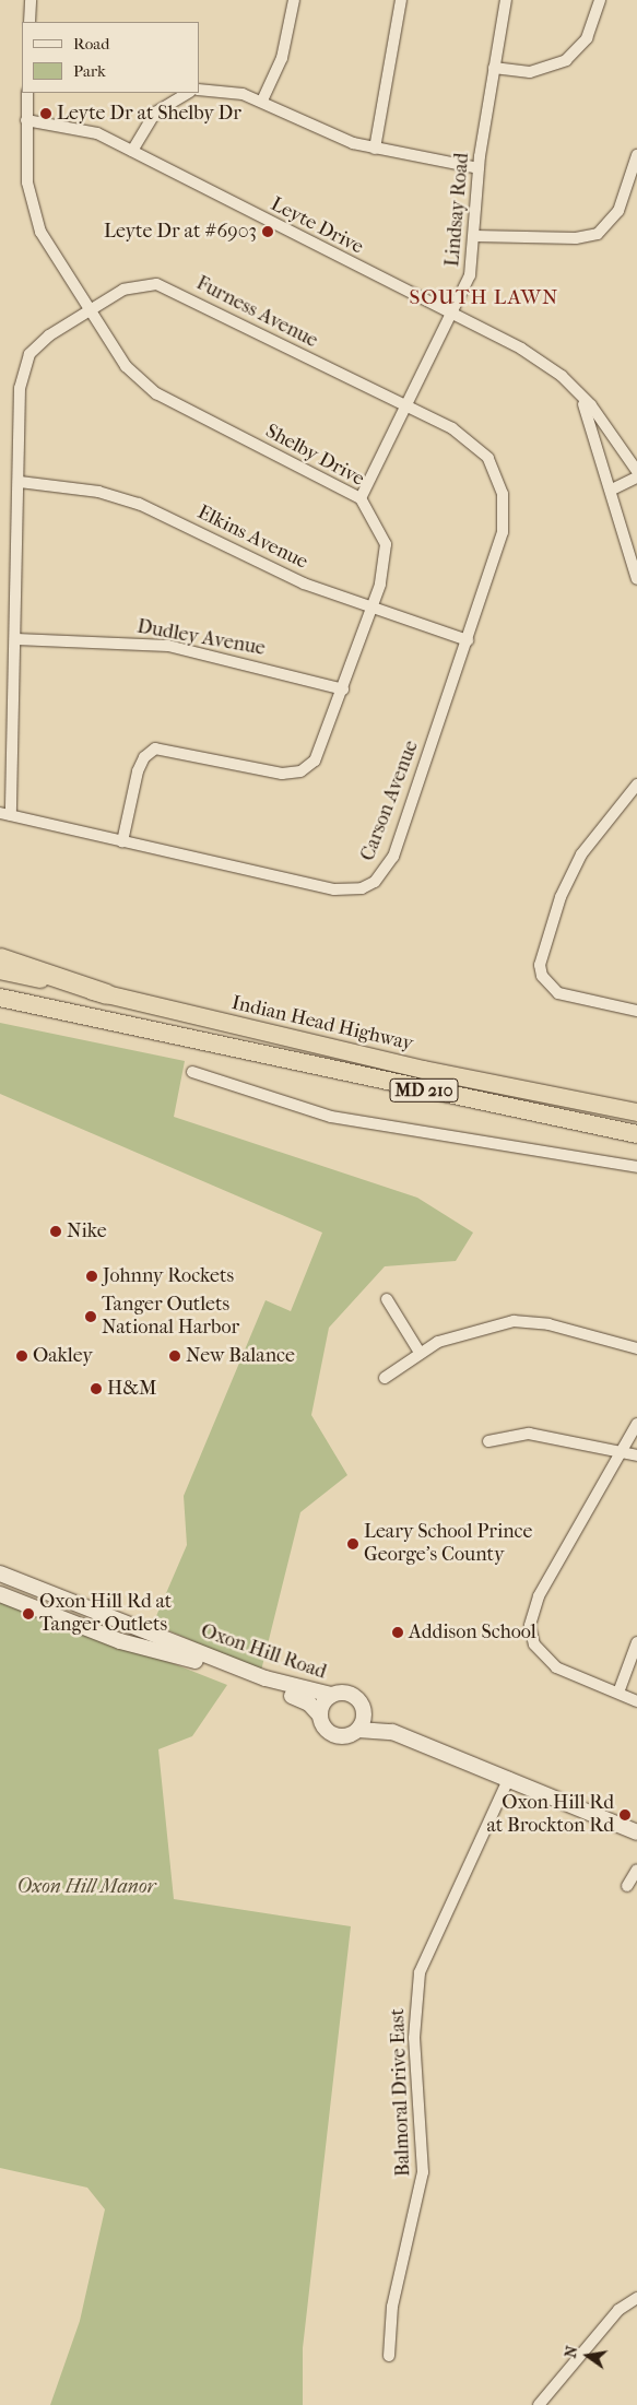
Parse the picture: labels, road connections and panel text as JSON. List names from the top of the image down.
{
  "streets": {
    "highway": ["Indian Head Highway", "MD 210"],
    "main road": ["Oxon Hill Road"],
    "street": [
      "Lindsay Road",
      "Leyte Drive",
      "Furness Avenue",
      "Shelby Drive",
      "Elkins Avenue",
      "Dudley Avenue",
      "Carson Avenue",
      "Balmoral Drive East"
    ]
  },
  "crossings": [
    ["Lindsay Road", "Leyte Drive"],
    ["Lindsay Road", "Furness Avenue"],
    ["Lindsay Road", "Shelby Drive"],
    ["Lindsay Road", "Carson Avenue"],
    ["Leyte Drive", "Shelby Drive"],
    ["Furness Avenue", "Shelby Drive"],
    ["Furness Avenue", "Elkins Avenue"],
    ["Furness Avenue", "Dudley Avenue"],
    ["Furness Avenue", "Carson Avenue"],
    ["Shelby Drive", "Elkins Avenue"],
    ["Shelby Drive", "Dudley Avenue"],
    ["Shelby Drive", "Carson Avenue"],
    ["Elkins Avenue", "Carson Avenue"]
  ],
  "districts": ["SOUTH LAWN"],
  "parks": ["Oxon Hill Manor"],
  "places": [
    "Leyte Dr at Shelby Dr",
    "Leyte Dr at #6903",
    "Nike",
    "Johnny Rockets",
    "Tanger Outlets National Harbor",
    "Oakley",
    "New Balance",
    "H&M",
    "Leary School Prince George's County",
    "Oxon Hill Rd at Tanger Outlets",
    "Addison School",
    "Oxon Hill Rd at Brockton Rd"
  ],
  "legend": ["Road", "Park"],
  "north": "left"
}
